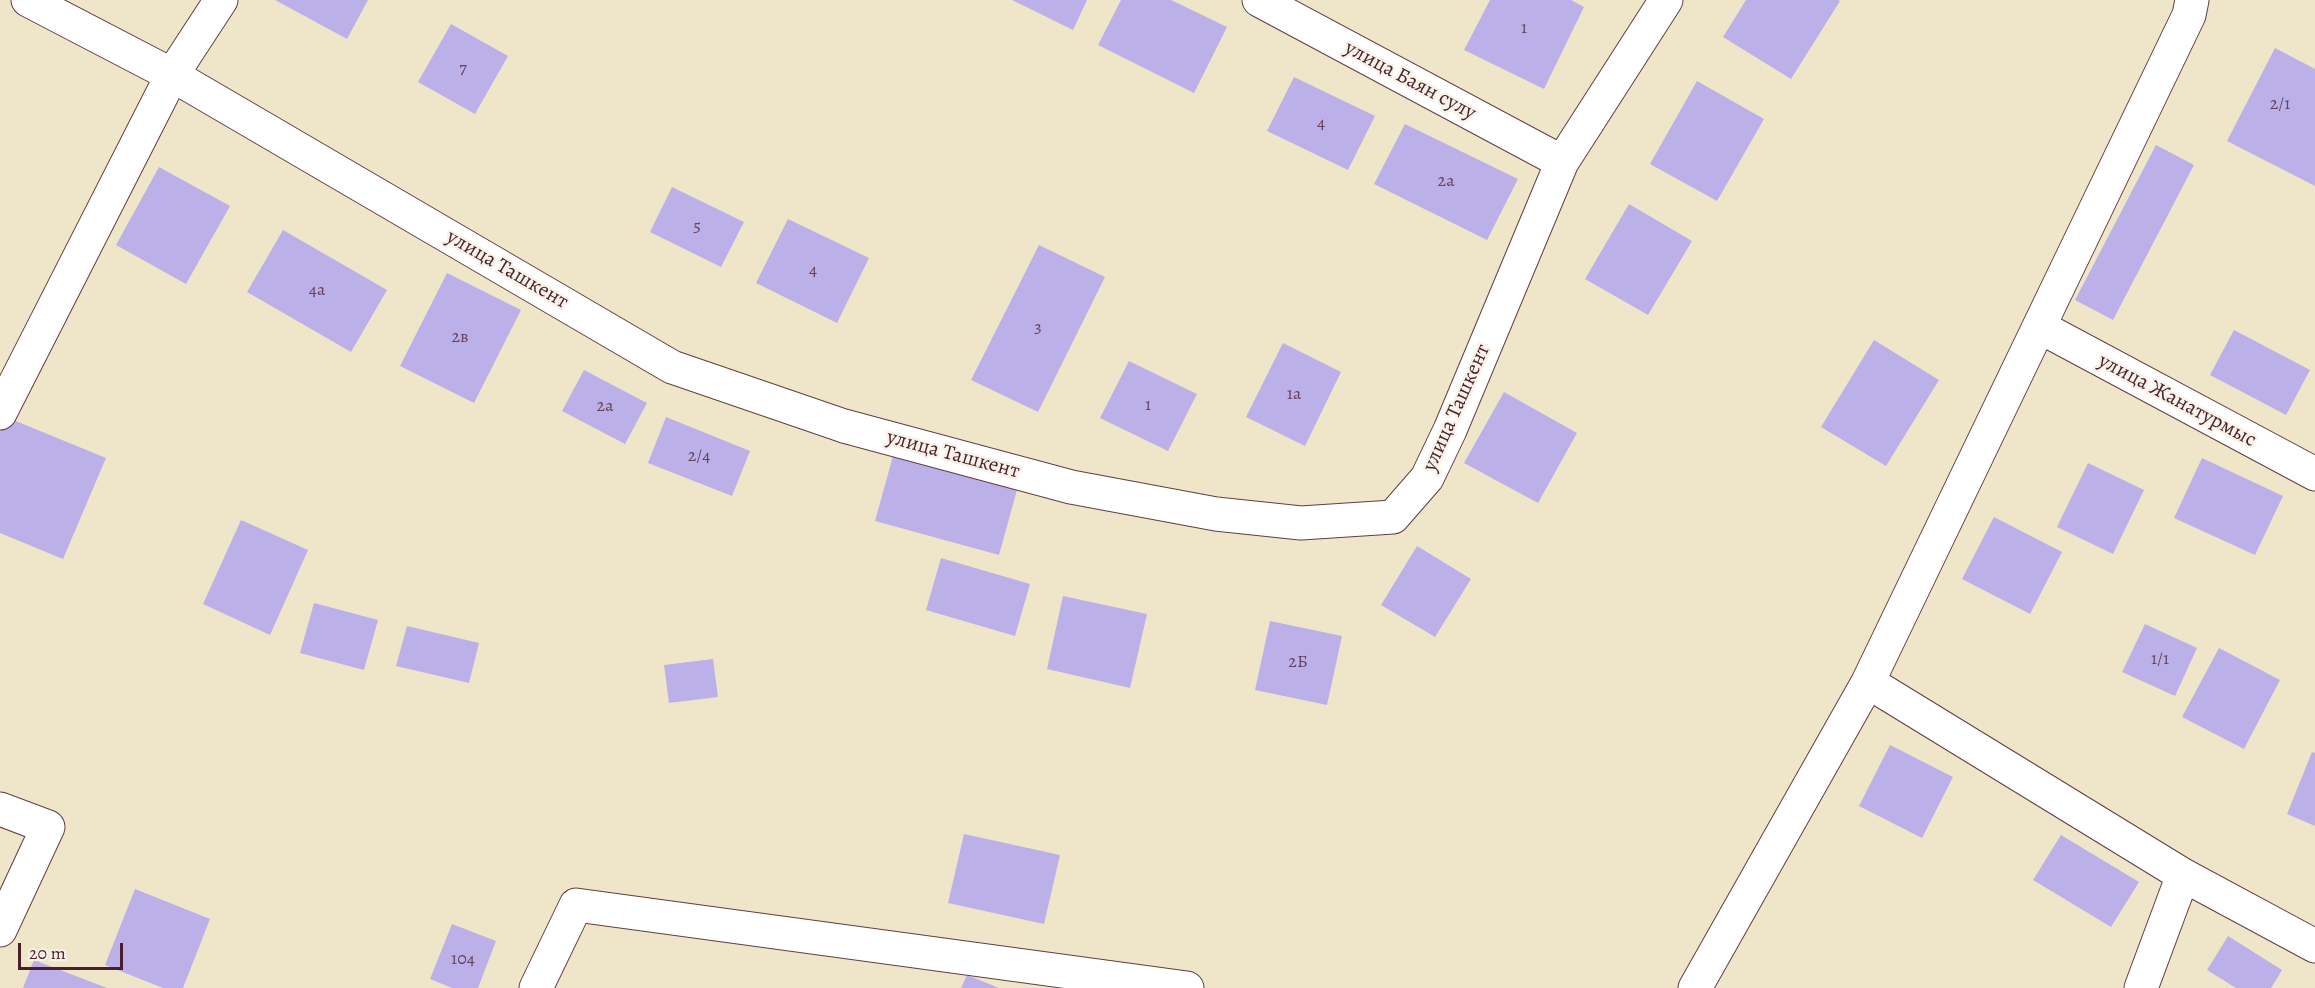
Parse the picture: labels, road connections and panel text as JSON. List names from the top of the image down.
{
  "streets": {
    "street": ["улица Баян сулу", "улица Ташкент", "улица Жанатурмыс"]
  },
  "crossings": [
    ["улица Баян сулу", "улица Ташкент"]
  ],
  "house_numbers": [
    "1",
    "7",
    "2/1",
    "4",
    "2а",
    "5",
    "4",
    "4а",
    "3",
    "2в",
    "1а",
    "1",
    "2а",
    "2/4",
    "1/1",
    "2Б",
    "104"
  ],
  "scale_bar": "20 m"
}
